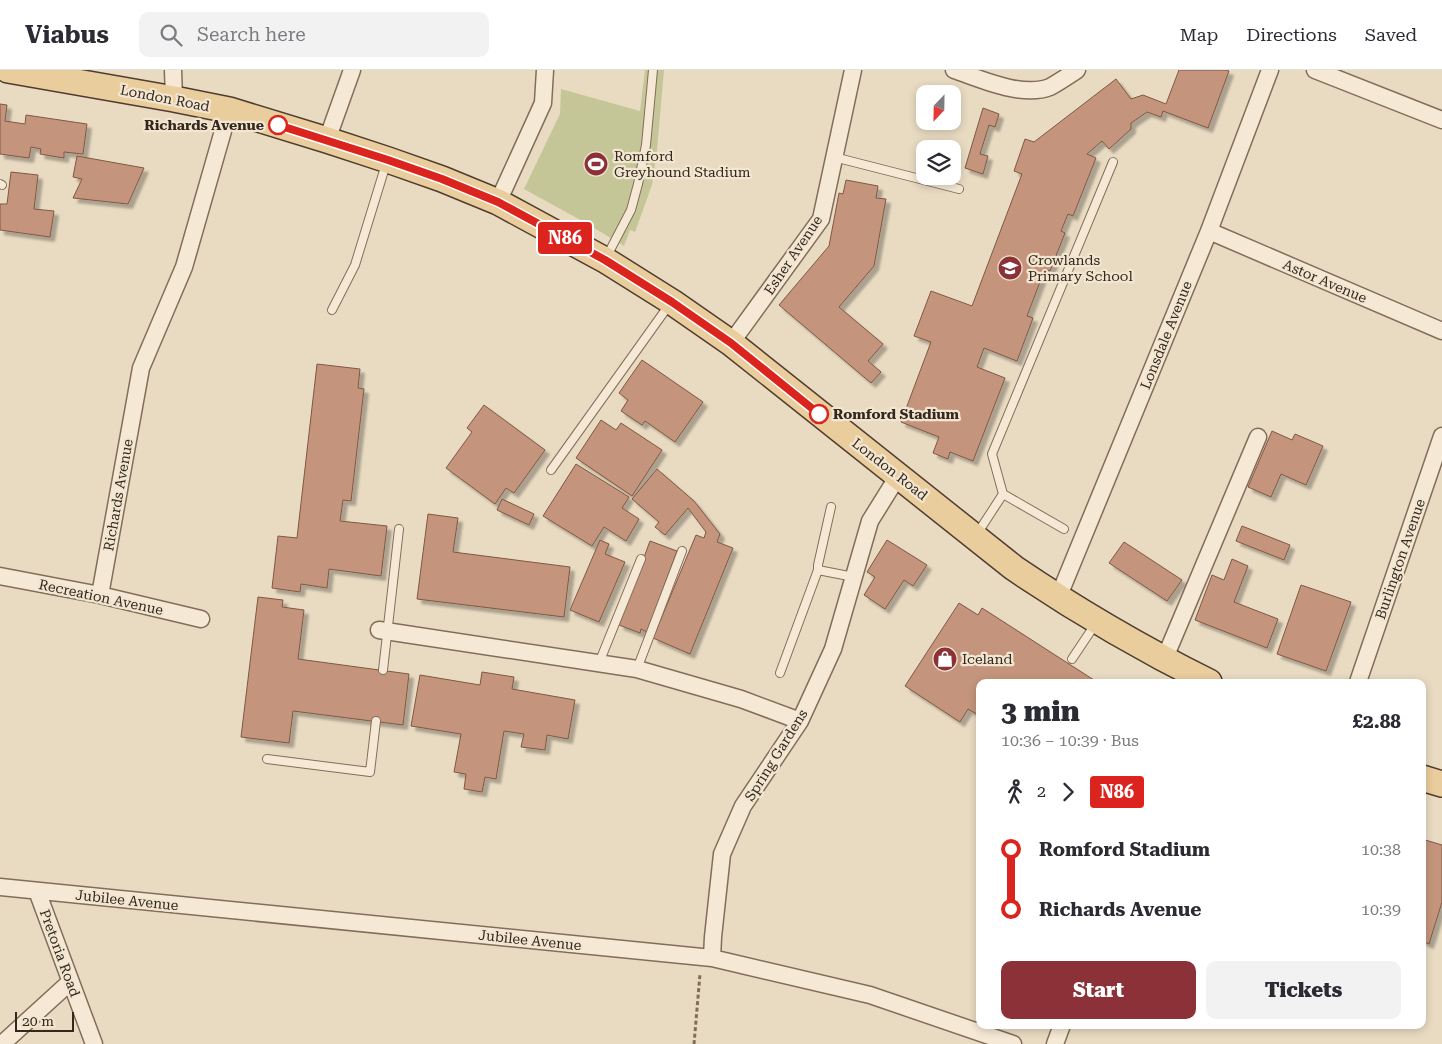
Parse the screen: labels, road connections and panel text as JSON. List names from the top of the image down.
{
  "streets": {
    "main road": ["London Road"],
    "street": [
      "Esher Avenue",
      "Astor Avenue",
      "Lonsdale Avenue",
      "Richards Avenue",
      "Burlington Avenue",
      "Recreation Avenue",
      "Spring Gardens",
      "Jubilee Avenue",
      "Pretoria Road"
    ]
  },
  "crossings": [
    ["London Road", "Esher Avenue"],
    ["London Road", "Lonsdale Avenue"],
    ["London Road", "Richards Avenue"],
    ["London Road", "Spring Gardens"],
    ["Astor Avenue", "Lonsdale Avenue"],
    ["Richards Avenue", "Recreation Avenue"],
    ["Spring Gardens", "Jubilee Avenue"],
    ["Jubilee Avenue", "Pretoria Road"]
  ],
  "places": {
    "other": ["Richards Avenue", "Romford Stadium"],
    "sports": ["Romford Greyhound Stadium"],
    "school or university": ["Crowlands Primary School"],
    "shop": ["Iceland"]
  },
  "lines": ["bus line N86"],
  "scale_bar": "20 m",
  "north": "bottom",
  "page": {
    "header": "Viabus",
    "search": "Search here",
    "nav": ["Map", "Directions", "Saved"],
    "on_map": "N86",
    "heading": ["3 min", "10:36 – 10:39 · Bus", "£2.88"],
    "legs": ["2", "N86"],
    "list": [
      {
        "name": "Romford Stadium",
        "value": "10:38"
      },
      {
        "name": "Richards Avenue",
        "value": "10:39"
      }
    ],
    "buttons": ["Start", "Tickets"],
    "scale": "20 m"
  }
}
